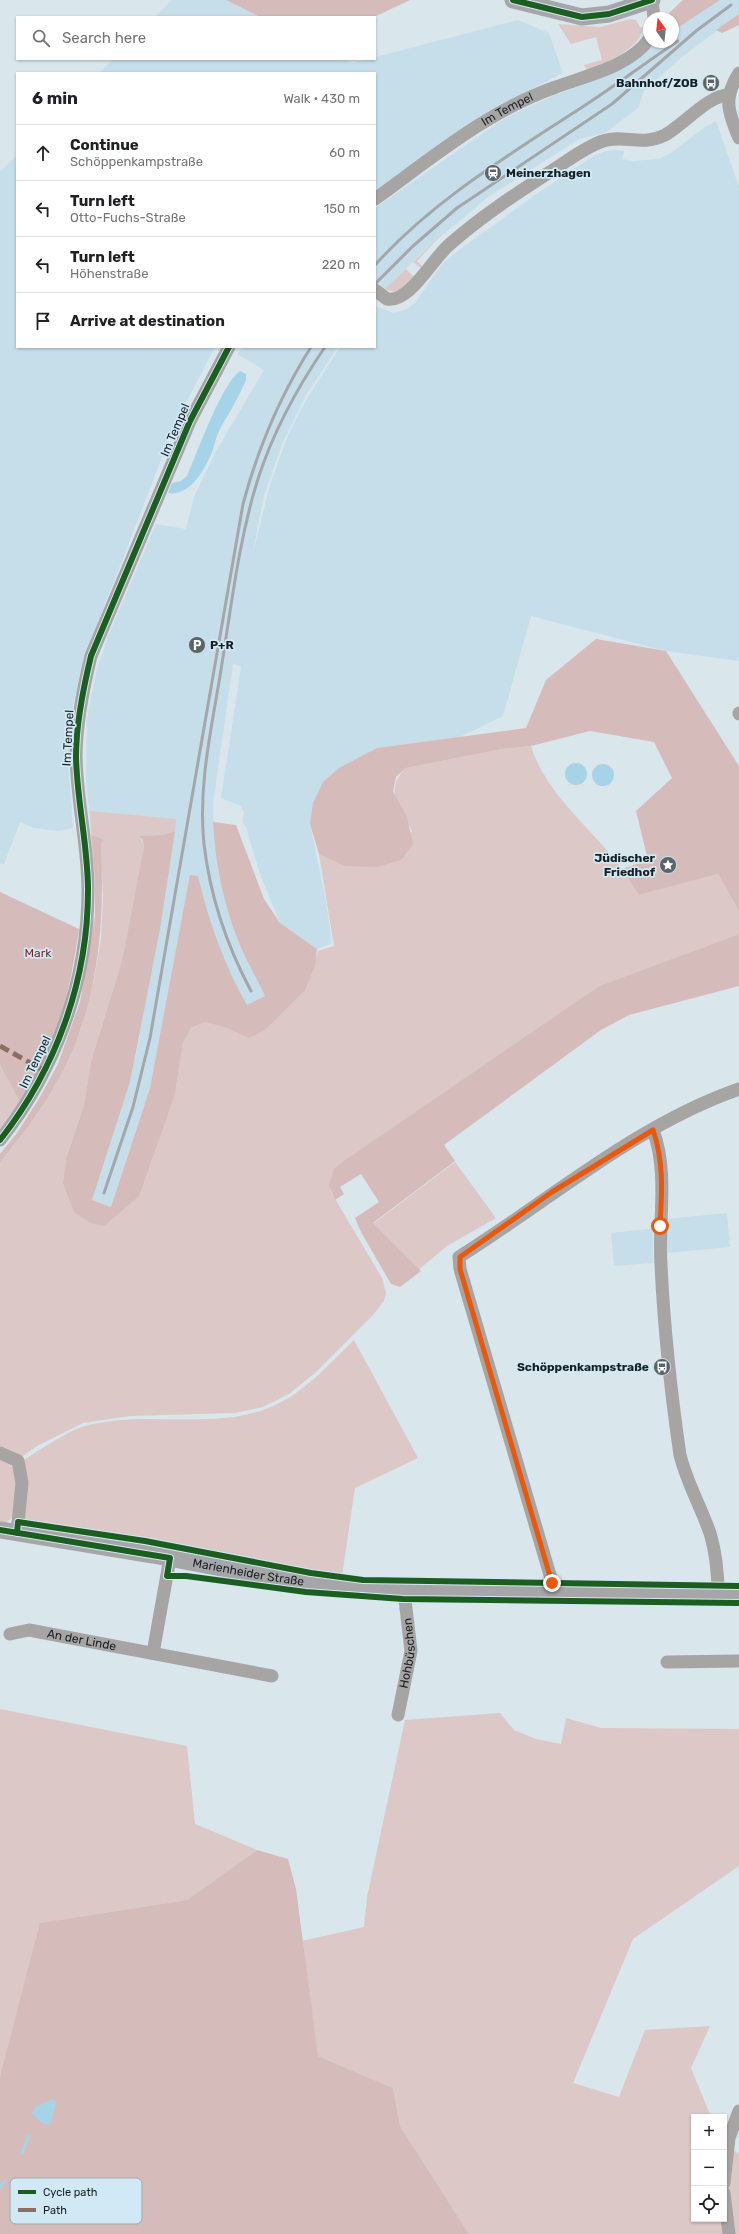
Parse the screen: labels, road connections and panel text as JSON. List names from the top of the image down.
{
  "streets": {
    "main road": ["Marienheider Straße"],
    "street": ["Im Tempel", "An der Linde", "Hohbüschen"]
  },
  "crossings": [
    ["Marienheider Straße", "Hohbüschen"]
  ],
  "parks": ["Mark"],
  "places": {
    "bus stop": ["Bahnhof/ZOB", "Schöppenkampstraße"],
    "station": ["Meinerzhagen"],
    "parking": ["P+R"],
    "place": ["Jüdischer Friedhof"]
  },
  "legend": ["Cycle path", "Path"],
  "north": "top",
  "page": {
    "search": "Search here",
    "heading": ["6 min", "Walk · 430 m"],
    "list": [
      ["Continue", "Schöppenkampstraße", "60 m"],
      ["Turn left", "Otto-Fuchs-Straße", "150 m"],
      ["Turn left", "Höhenstraße", "220 m"],
      "Arrive at destination"
    ],
    "map_buttons": ["+", "−"]
  }
}
